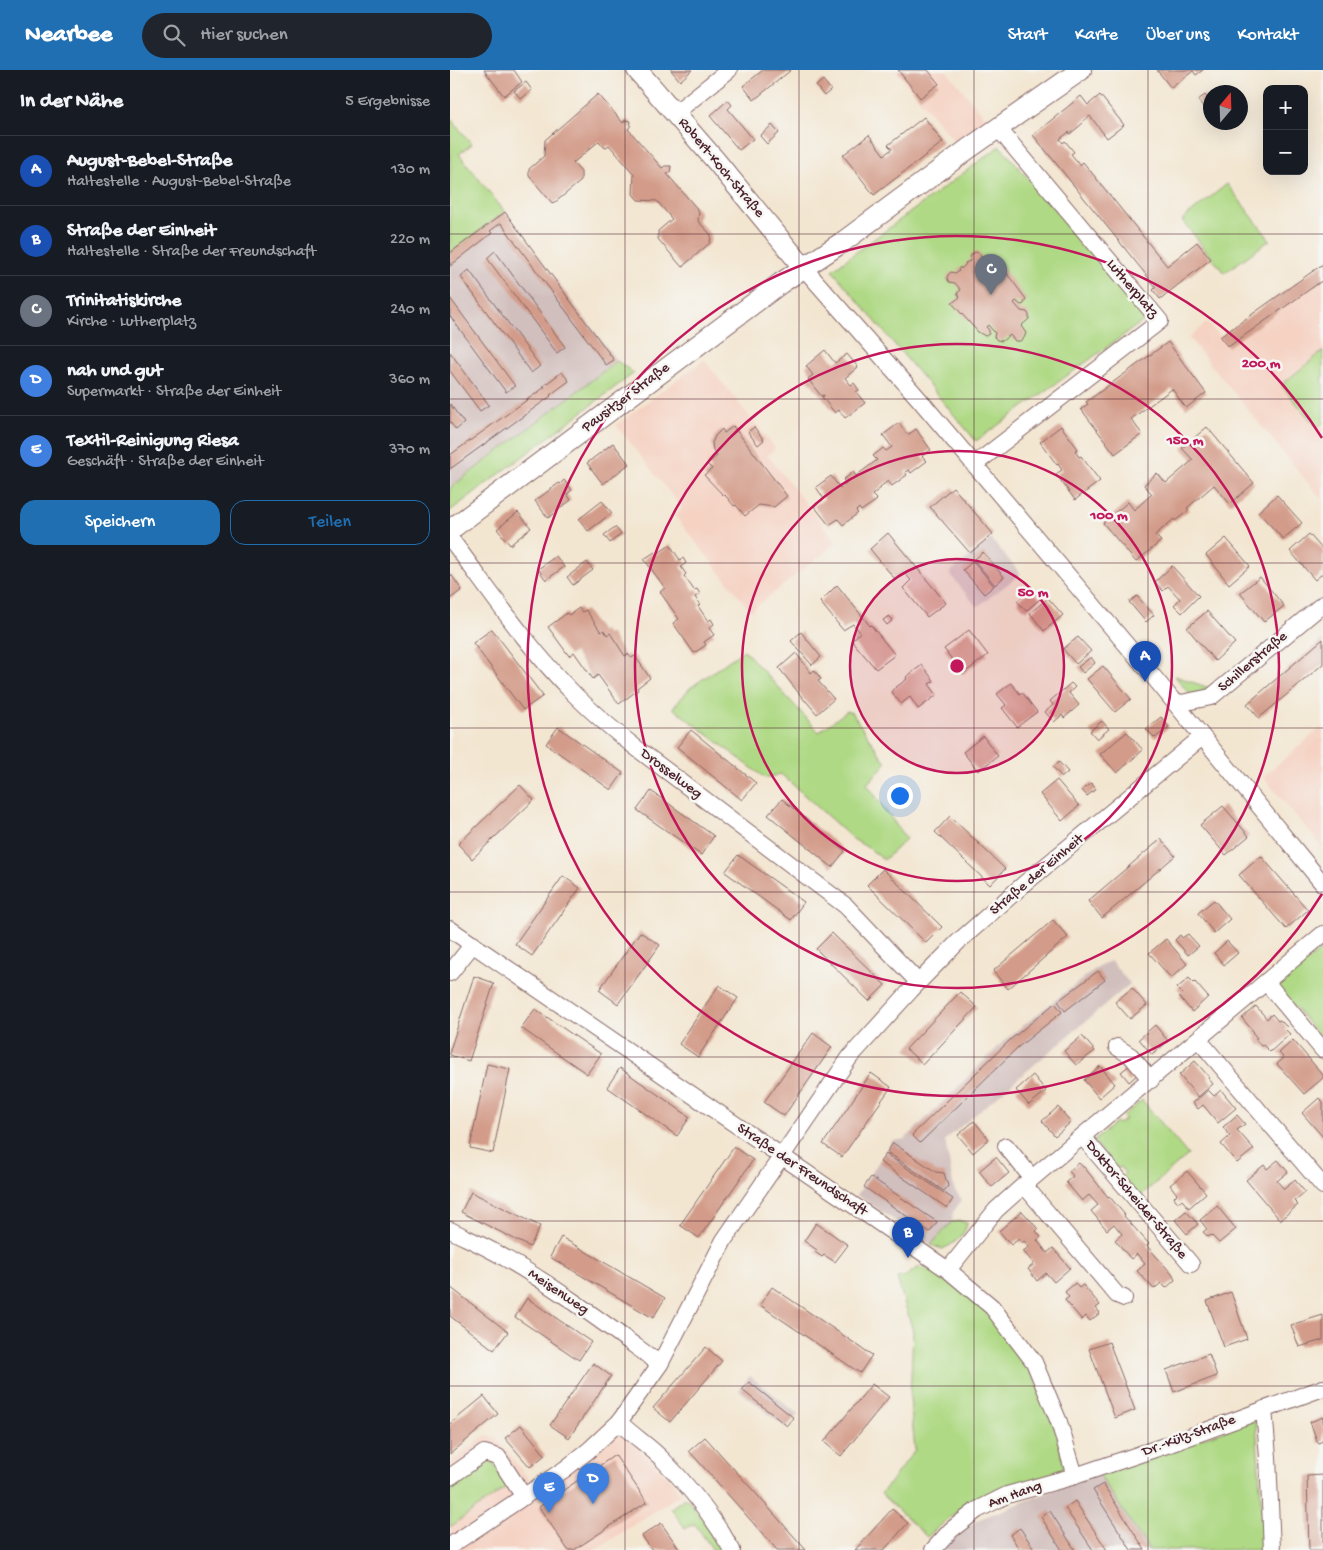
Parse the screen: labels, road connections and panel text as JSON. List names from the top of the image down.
{
  "streets": {
    "street": [
      "Robert-Koch-Straße",
      "Lutherplatz",
      "Pausitzer Straße",
      "Schillerstraße",
      "Drosselweg",
      "Straße der Einheit",
      "Straße der Freundschaft",
      "Doktor-Scheider-Straße",
      "Meisenweg",
      "Dr.-Külz-Straße",
      "Am Hang"
    ]
  },
  "crossings": [
    ["Robert-Koch-Straße", "Pausitzer Straße"],
    ["Drosselweg", "Straße der Einheit"],
    ["Straße der Einheit", "Straße der Freundschaft"],
    ["Straße der Einheit", "Meisenweg"],
    ["Straße der Freundschaft", "Doktor-Scheider-Straße"],
    ["Straße der Freundschaft", "Dr.-Külz-Straße"],
    ["Dr.-Külz-Straße", "Am Hang"]
  ],
  "north": "top",
  "page": {
    "header": "Nearbee",
    "search": "Hier suchen",
    "nav": [
      "Start",
      "Karte",
      "Über uns",
      "Kontakt"
    ],
    "heading": ["In der Nähe", "5 Ergebnisse"],
    "map_buttons": ["+", "−"],
    "list": [
      {
        "mark": "A",
        "name": "August-Bebel-Straße",
        "note": "Haltestelle · August-Bebel-Straße",
        "value": "130 m"
      },
      {
        "mark": "B",
        "name": "Straße der Einheit",
        "note": "Haltestelle · Straße der Freundschaft",
        "value": "220 m"
      },
      {
        "mark": "C",
        "name": "Trinitatiskirche",
        "note": "Kirche · Lutherplatz",
        "value": "240 m"
      },
      {
        "mark": "D",
        "name": "nah und gut",
        "note": "Supermarkt · Straße der Einheit",
        "value": "360 m"
      },
      {
        "mark": "E",
        "name": "Textil-Reinigung Riesa",
        "note": "Geschäft · Straße der Einheit",
        "value": "370 m"
      }
    ],
    "pins": [
      "C",
      "A",
      "B",
      "D",
      "E"
    ],
    "buttons": ["Speichern", "Teilen"]
  },
  "rings": [
    "200 m",
    "150 m",
    "100 m",
    "50 m"
  ]
}
